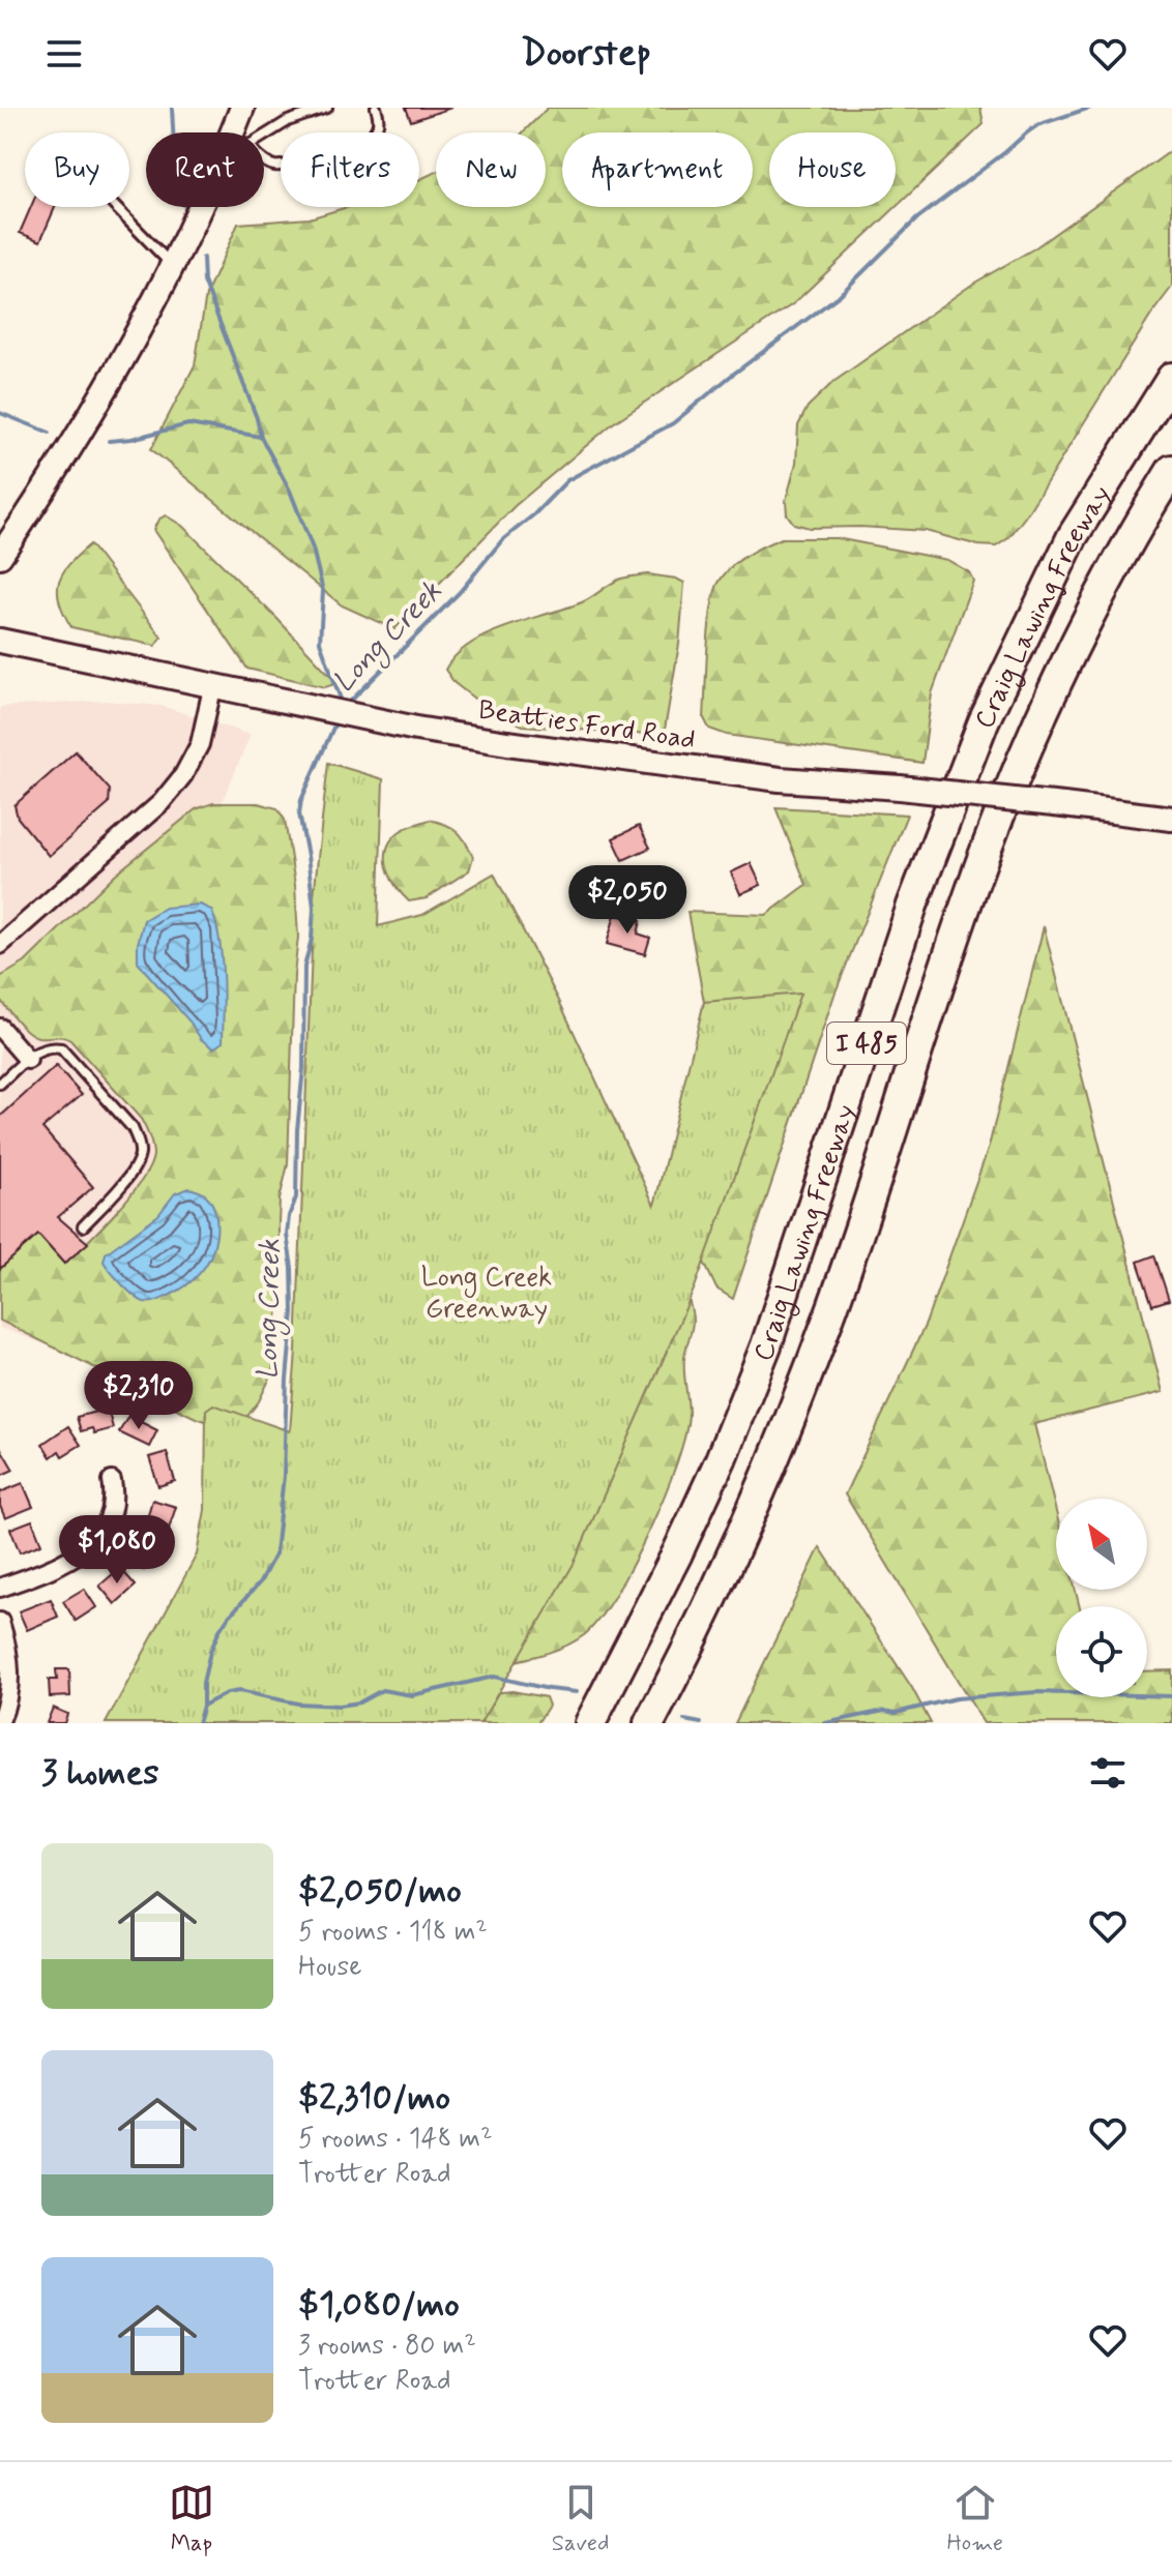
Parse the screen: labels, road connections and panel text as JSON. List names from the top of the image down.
{
  "streets": {
    "highway": ["Craig Lawing Freeway", "I 485"],
    "main road": ["Beatties Ford Road"]
  },
  "water": ["Long Creek"],
  "parks": ["Long Creek Greenway"],
  "north": "top left",
  "page": {
    "header": "Doorstep",
    "chip": [
      "Buy",
      "Rent",
      "Filters",
      "New",
      "Apartment",
      "House"
    ],
    "price": ["$2,050", "$2,310", "$1,080"],
    "heading": "3 homes",
    "list": [
      {
        "name": "$2,050/mo",
        "note": "5 rooms · 118 m² · House"
      },
      {
        "name": "$2,310/mo",
        "note": "5 rooms · 148 m² · Trotter Road"
      },
      {
        "name": "$1,080/mo",
        "note": "3 rooms · 80 m² · Trotter Road"
      }
    ],
    "tabs": ["Map", "Saved", "Home"]
  }
}
